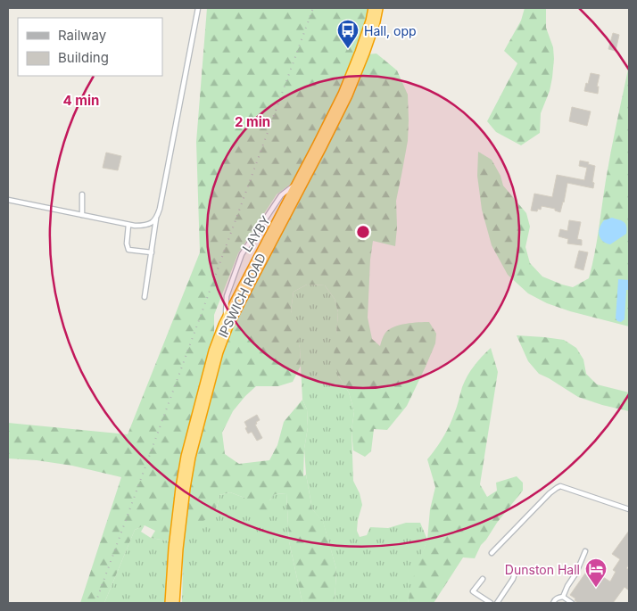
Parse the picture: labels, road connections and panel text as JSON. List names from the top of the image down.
{
  "streets": {
    "highway": ["IPSWICH ROAD"]
  },
  "places": {
    "bus stop": ["Hall, opp"],
    "hotel": ["Dunston Hall"]
  },
  "legend": ["Railway", "Building"],
  "rings": ["4 min", "2 min"]
}
